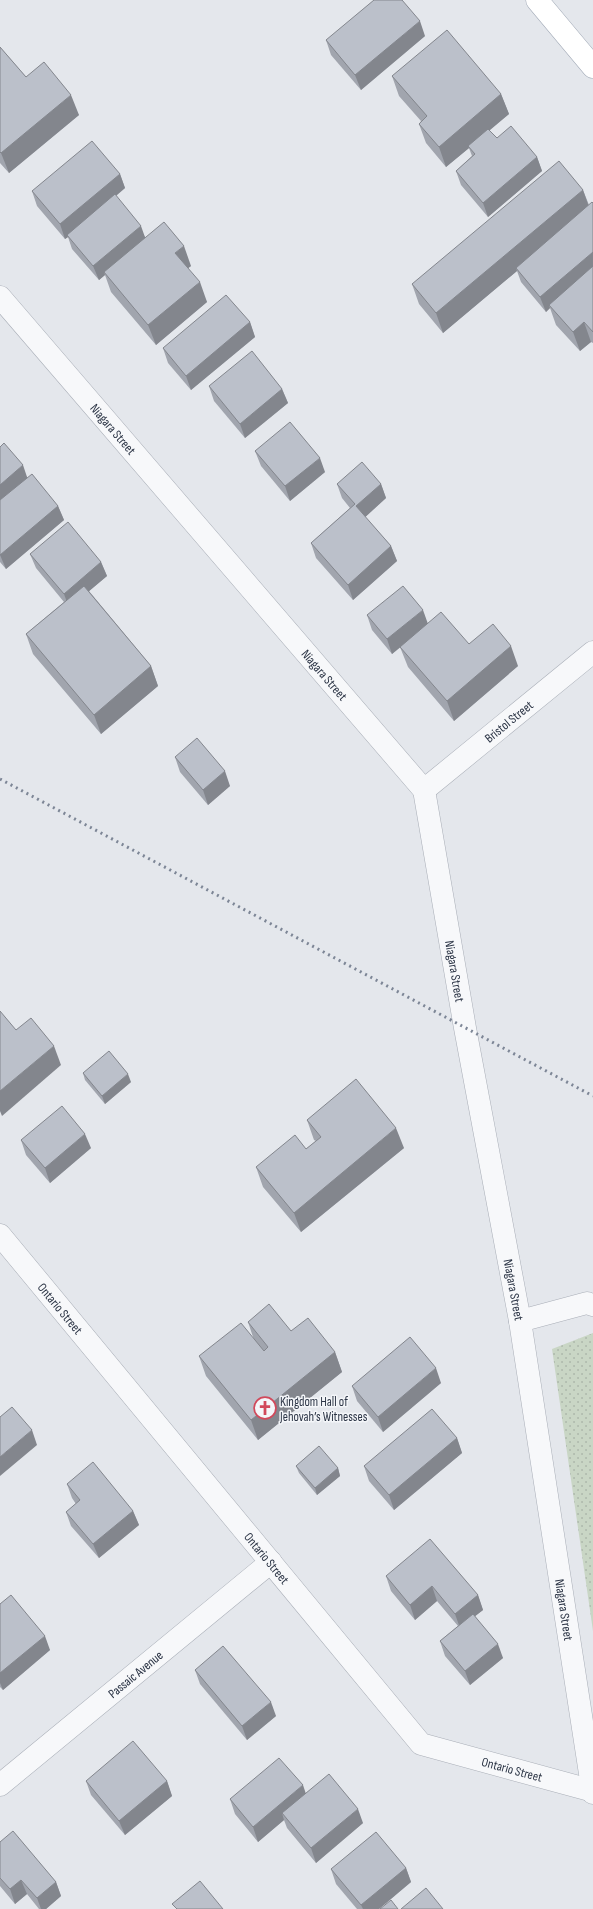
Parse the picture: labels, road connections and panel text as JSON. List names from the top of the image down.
{
  "streets": {
    "street": [
      "Niagara Street",
      "Bristol Street",
      "Ontario Street",
      "Passaic Avenue"
    ]
  },
  "crossings": [
    ["Niagara Street", "Bristol Street"],
    ["Niagara Street", "Ontario Street"],
    ["Ontario Street", "Passaic Avenue"]
  ],
  "places": {
    "church": ["Kingdom Hall of Jehovah’s Witnesses"]
  }
}
